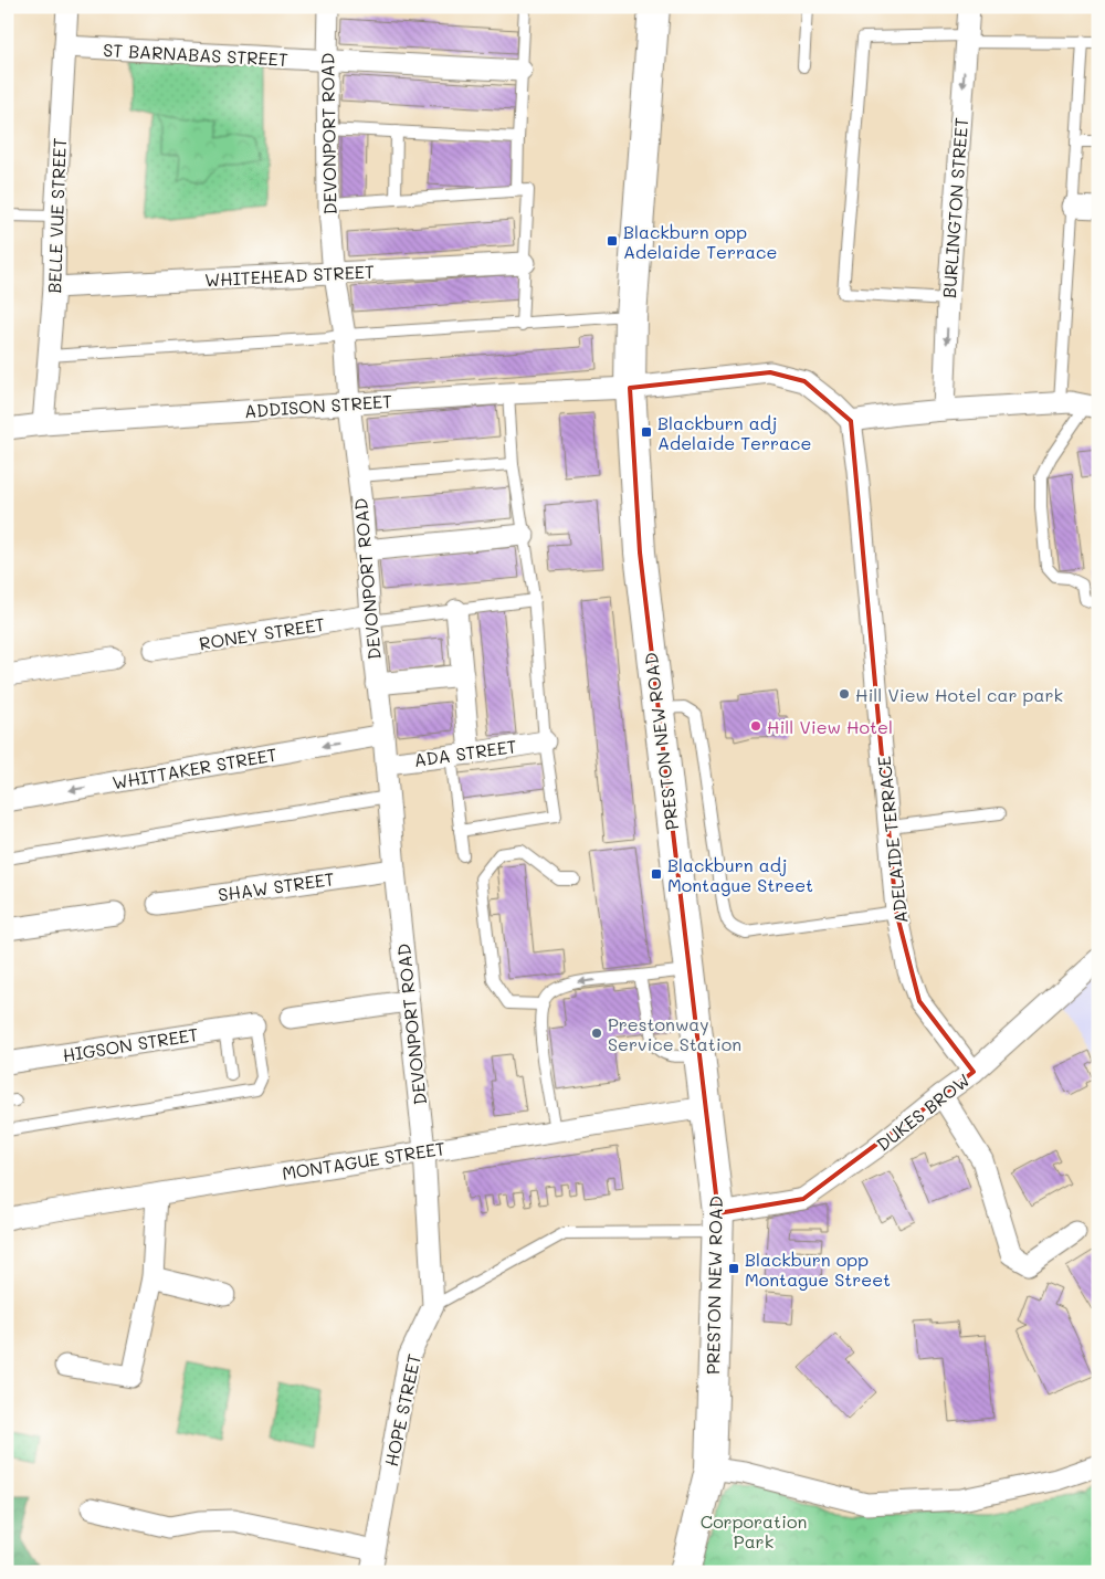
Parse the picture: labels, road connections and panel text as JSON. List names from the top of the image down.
{
  "streets": {
    "highway": ["PRESTON NEW ROAD"],
    "street": [
      "ST BARNABAS STREET",
      "DEVONPORT ROAD",
      "BURLINGTON STREET",
      "BELLE VUE STREET",
      "WHITEHEAD STREET",
      "ADDISON STREET",
      "RONEY STREET",
      "ADA STREET",
      "WHITTAKER STREET",
      "ADELAIDE TERRACE",
      "SHAW STREET",
      "HIGSON STREET",
      "DUKES BROW",
      "MONTAGUE STREET",
      "HOPE STREET"
    ]
  },
  "crossings": [
    ["ST BARNABAS STREET", "DEVONPORT ROAD"],
    ["ST BARNABAS STREET", "BELLE VUE STREET"],
    ["DEVONPORT ROAD", "WHITEHEAD STREET"],
    ["DEVONPORT ROAD", "ADDISON STREET"],
    ["DEVONPORT ROAD", "RONEY STREET"],
    ["DEVONPORT ROAD", "ADA STREET"],
    ["DEVONPORT ROAD", "WHITTAKER STREET"],
    ["DEVONPORT ROAD", "SHAW STREET"],
    ["DEVONPORT ROAD", "MONTAGUE STREET"],
    ["DEVONPORT ROAD", "HOPE STREET"],
    ["BELLE VUE STREET", "WHITEHEAD STREET"],
    ["BELLE VUE STREET", "ADDISON STREET"],
    ["ADDISON STREET", "PRESTON NEW ROAD"],
    ["PRESTON NEW ROAD", "DUKES BROW"],
    ["PRESTON NEW ROAD", "MONTAGUE STREET"],
    ["ADELAIDE TERRACE", "DUKES BROW"],
    ["MONTAGUE STREET", "HOPE STREET"]
  ],
  "one_way": ["BURLINGTON STREET"],
  "parks": ["Corporation Park"],
  "places": {
    "transit": [
      "Blackburn opp Adelaide Terrace",
      "Blackburn adj Adelaide Terrace",
      "Blackburn adj Montague Street",
      "Blackburn opp Montague Street"
    ],
    "other": ["Hill View Hotel car park", "Hill View Hotel", "Prestonway Service Station"]
  }
}
